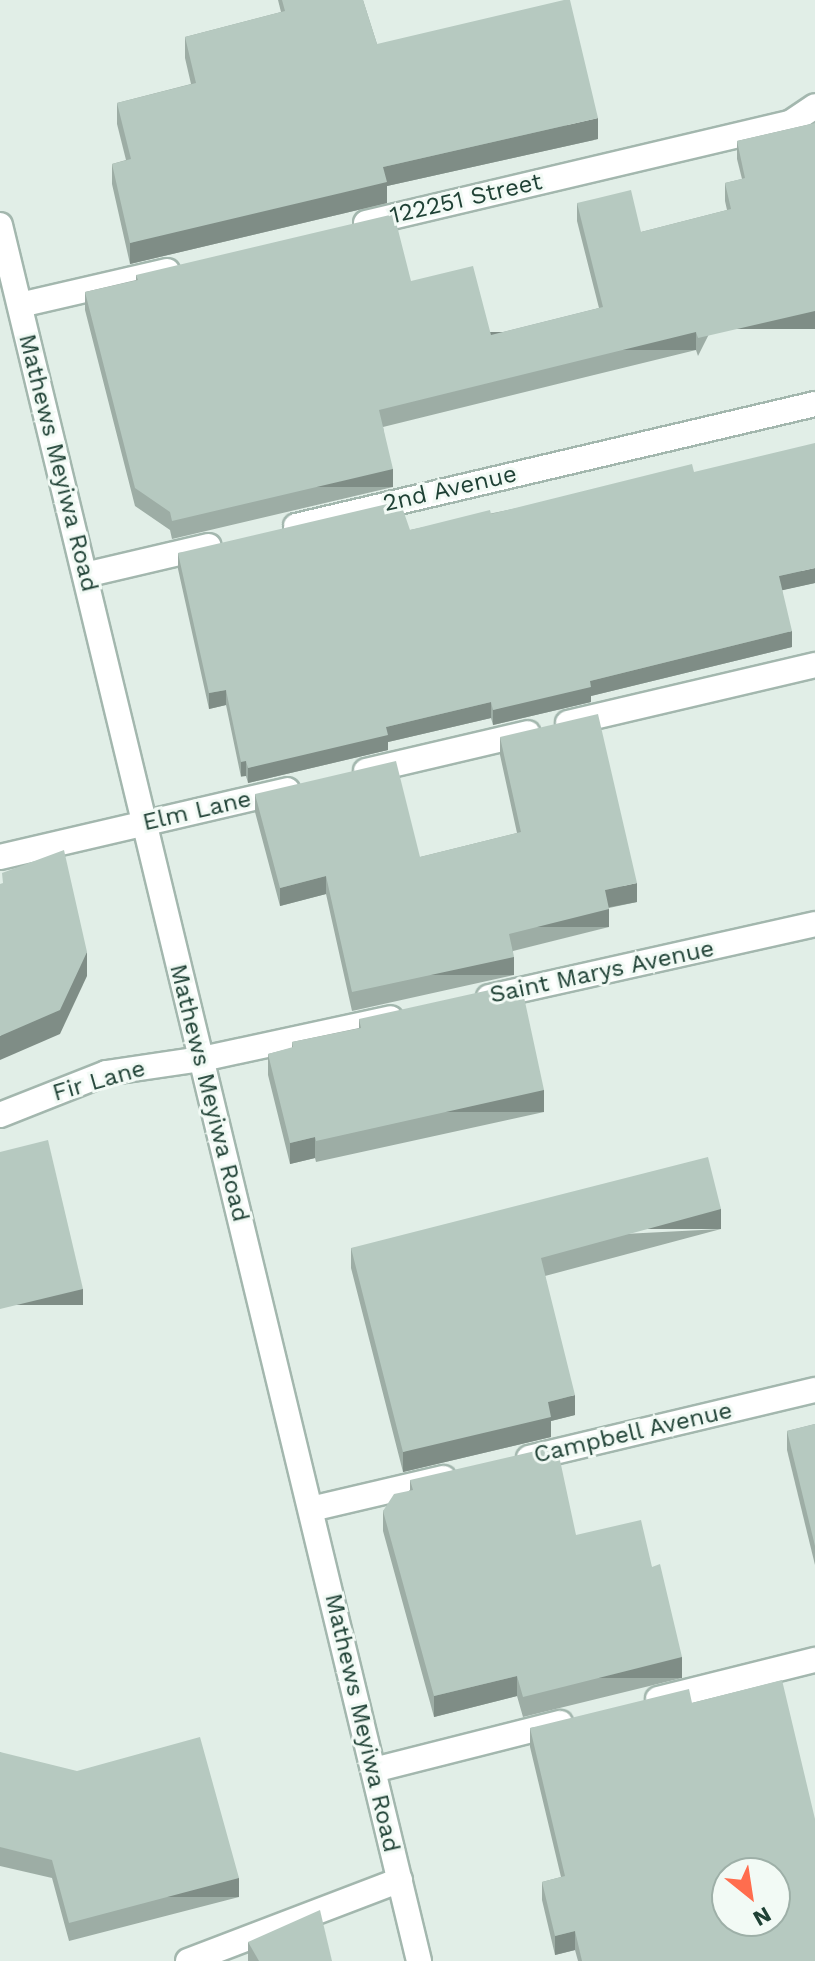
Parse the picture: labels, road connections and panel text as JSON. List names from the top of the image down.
{
  "streets": {
    "street": [
      "122251 Street",
      "Mathews Meyiwa Road",
      "2nd Avenue",
      "Elm Lane",
      "Saint Marys Avenue",
      "Fir Lane",
      "Campbell Avenue"
    ]
  },
  "crossings": [
    ["Mathews Meyiwa Road", "Elm Lane"],
    ["Mathews Meyiwa Road", "Fir Lane"]
  ],
  "north": "bottom right"
}
